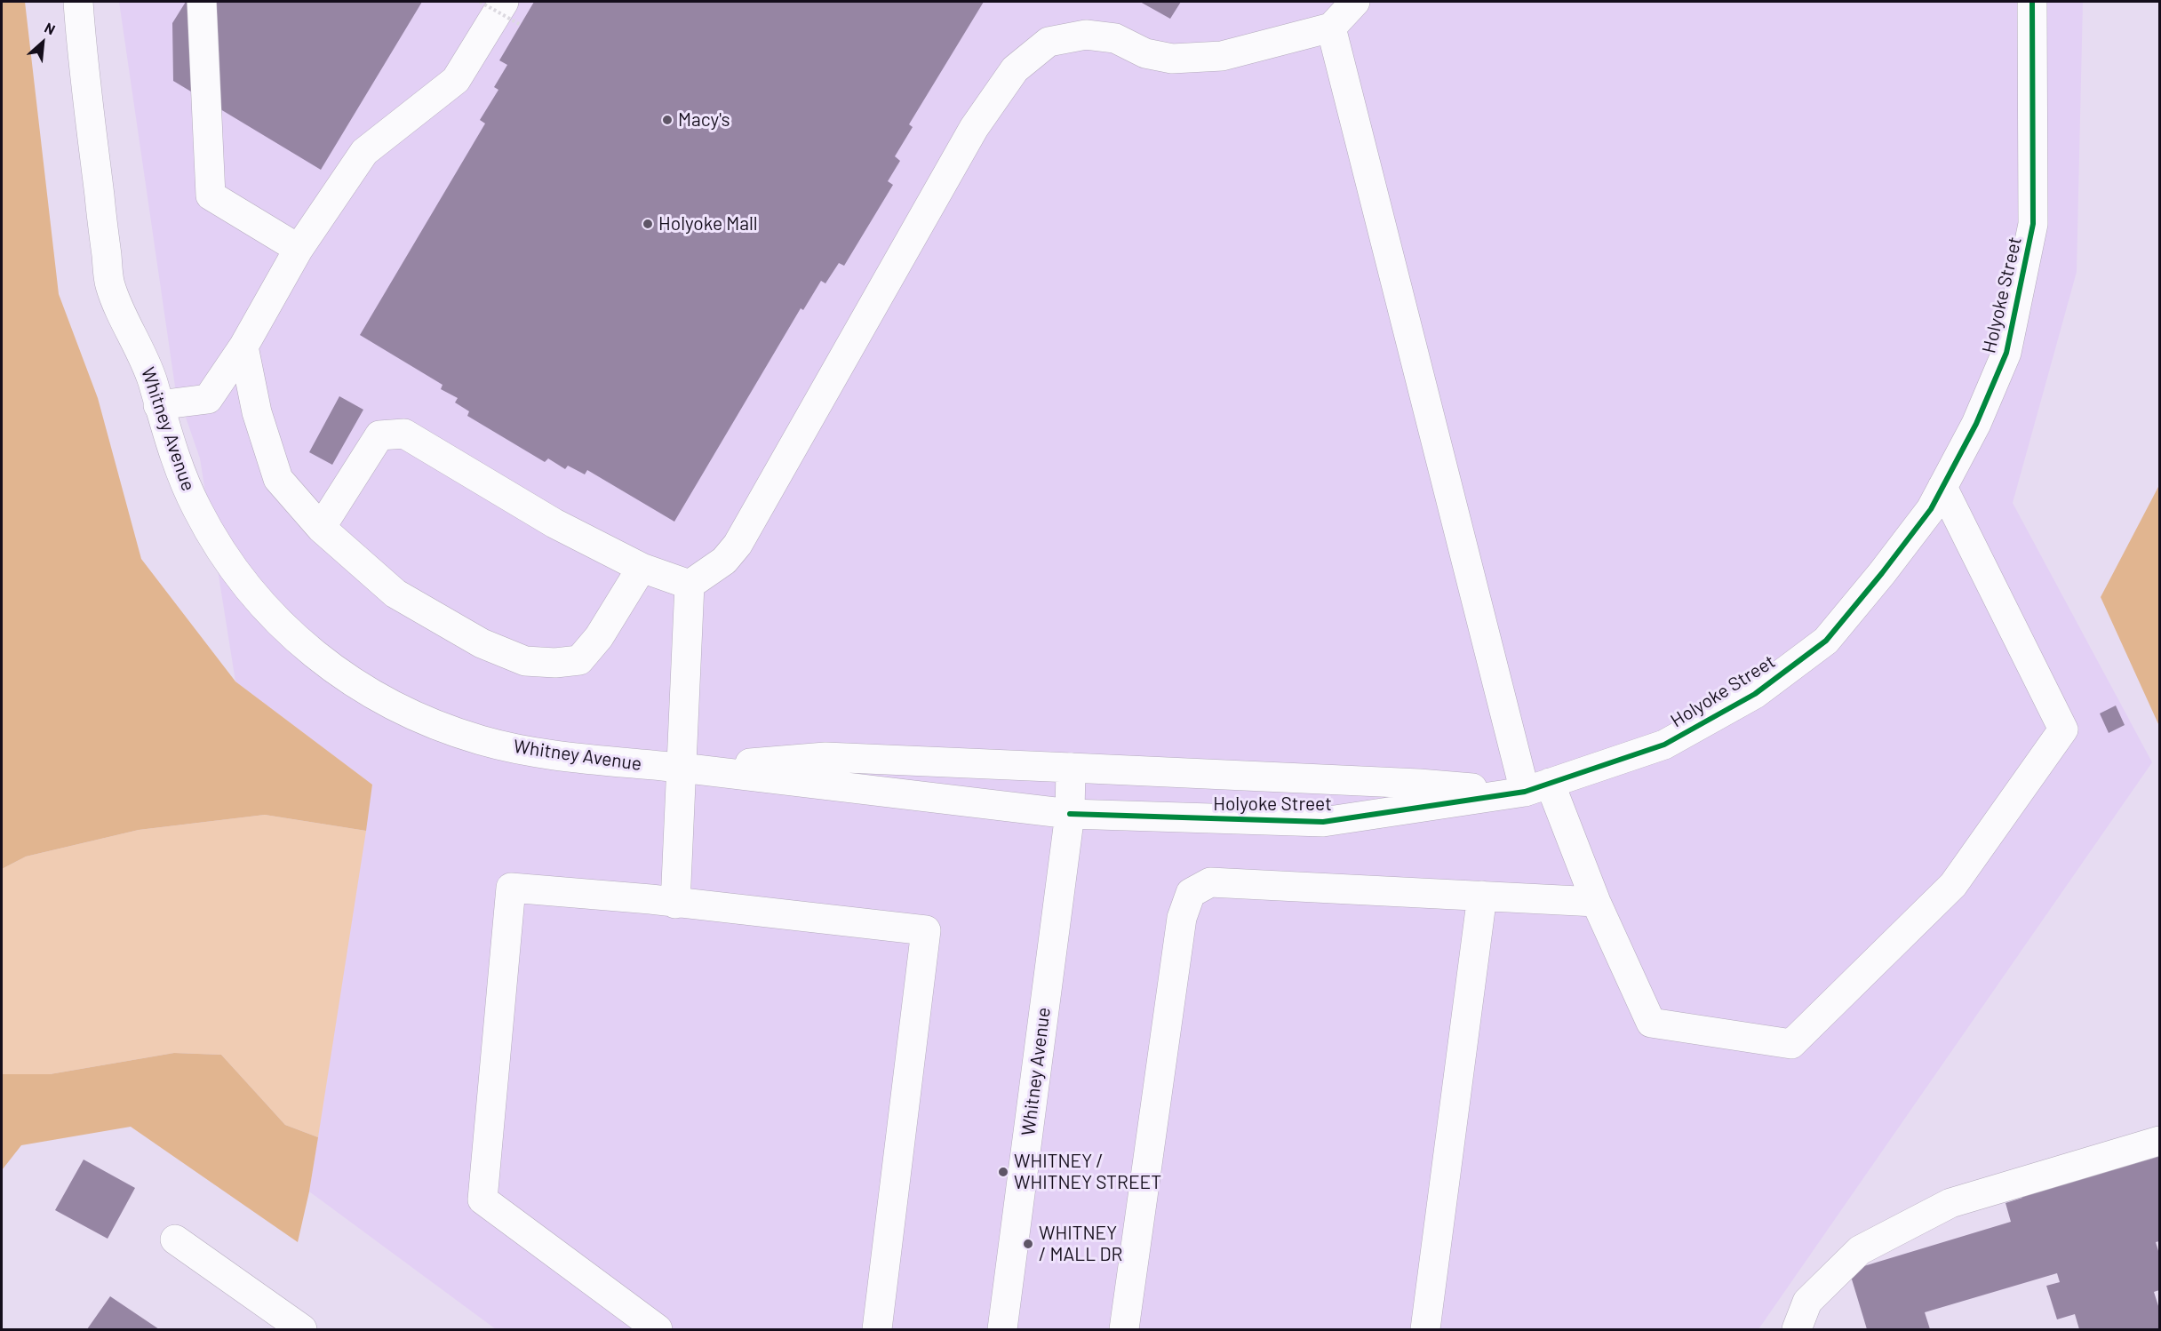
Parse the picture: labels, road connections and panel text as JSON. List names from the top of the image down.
{
  "streets": {
    "main road": ["Holyoke Street", "Whitney Avenue"]
  },
  "crossings": [
    ["Holyoke Street", "Whitney Avenue"]
  ],
  "places": [
    "Macy's",
    "Holyoke Mall",
    "WHITNEY / WHITNEY STREET",
    "WHITNEY / MALL DR"
  ],
  "north": "top right"
}
